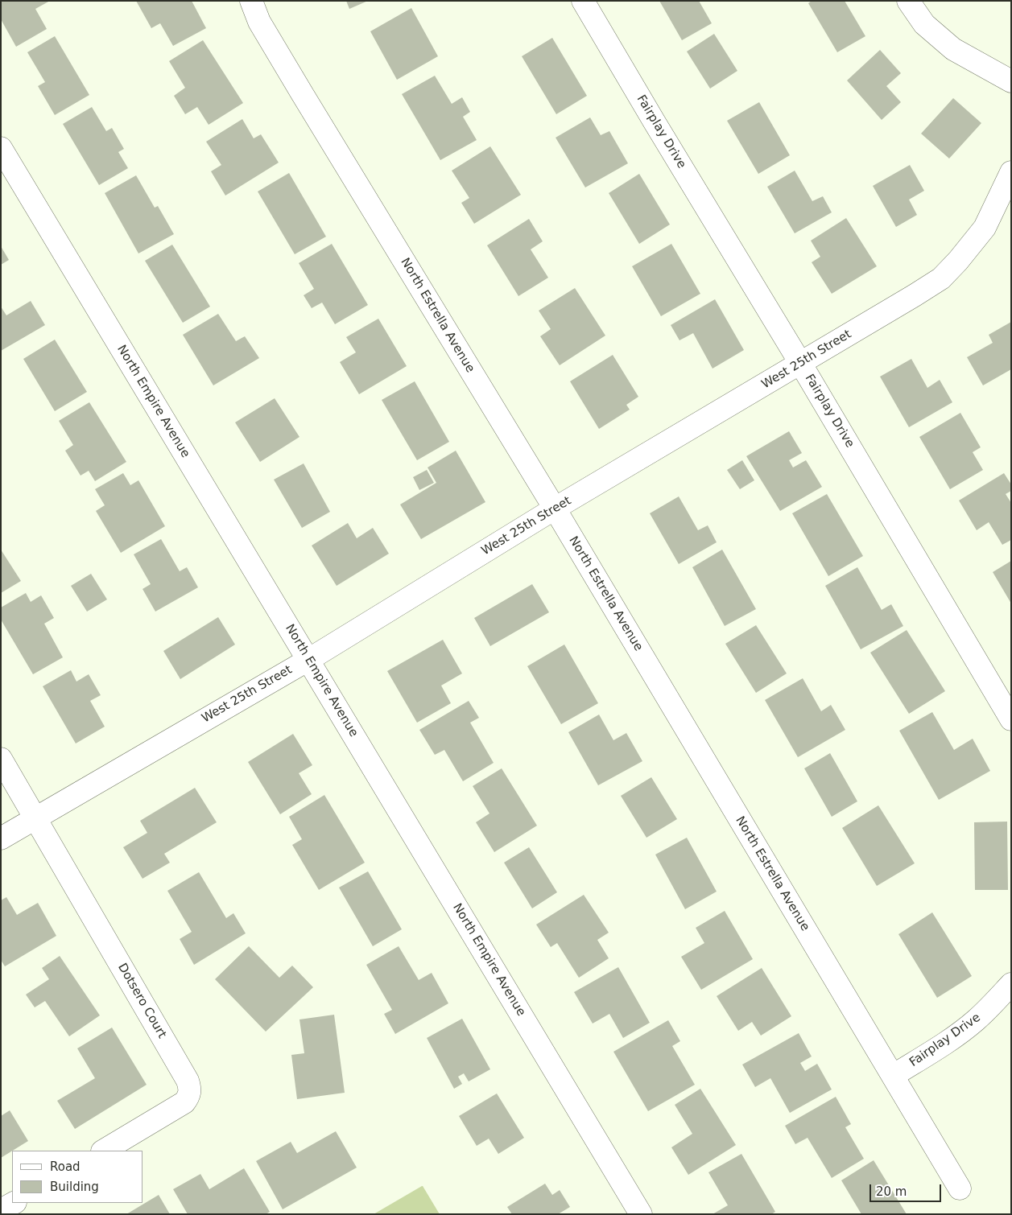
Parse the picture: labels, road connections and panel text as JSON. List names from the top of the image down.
{
  "streets": {
    "street": [
      "Fairplay Drive",
      "North Estrella Avenue",
      "West 25th Street",
      "North Empire Avenue",
      "Dotsero Court"
    ]
  },
  "crossings": [
    ["Fairplay Drive", "North Estrella Avenue"],
    ["Fairplay Drive", "West 25th Street"],
    ["North Estrella Avenue", "West 25th Street"],
    ["West 25th Street", "North Empire Avenue"],
    ["West 25th Street", "Dotsero Court"]
  ],
  "legend": ["Road", "Building"],
  "scale_bar": "20 m"
}
